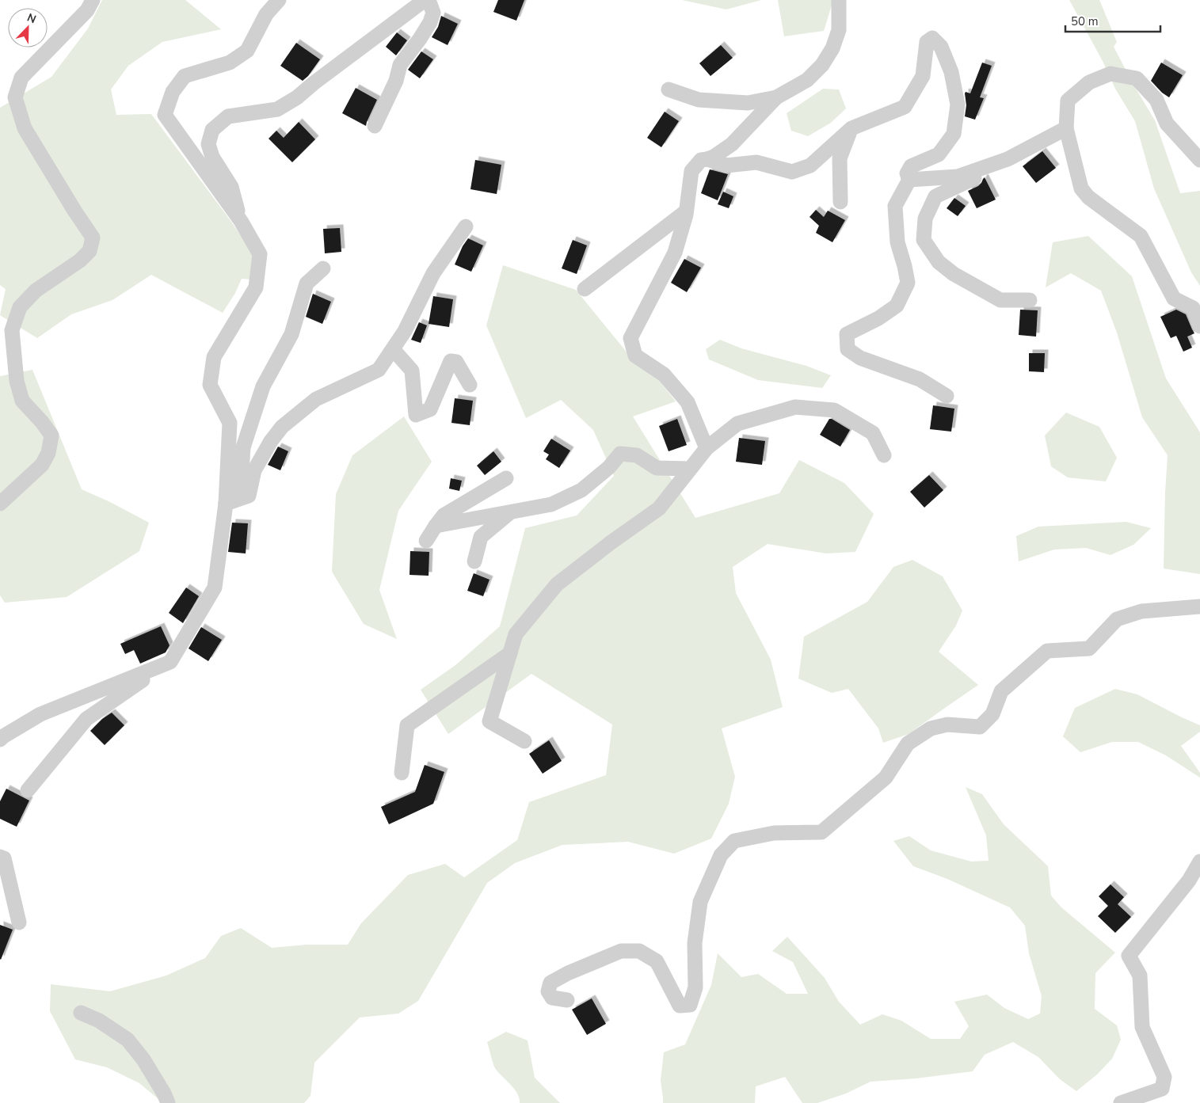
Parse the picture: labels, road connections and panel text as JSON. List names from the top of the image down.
{
  "scale_bar": "50 m",
  "north": "top right"
}
